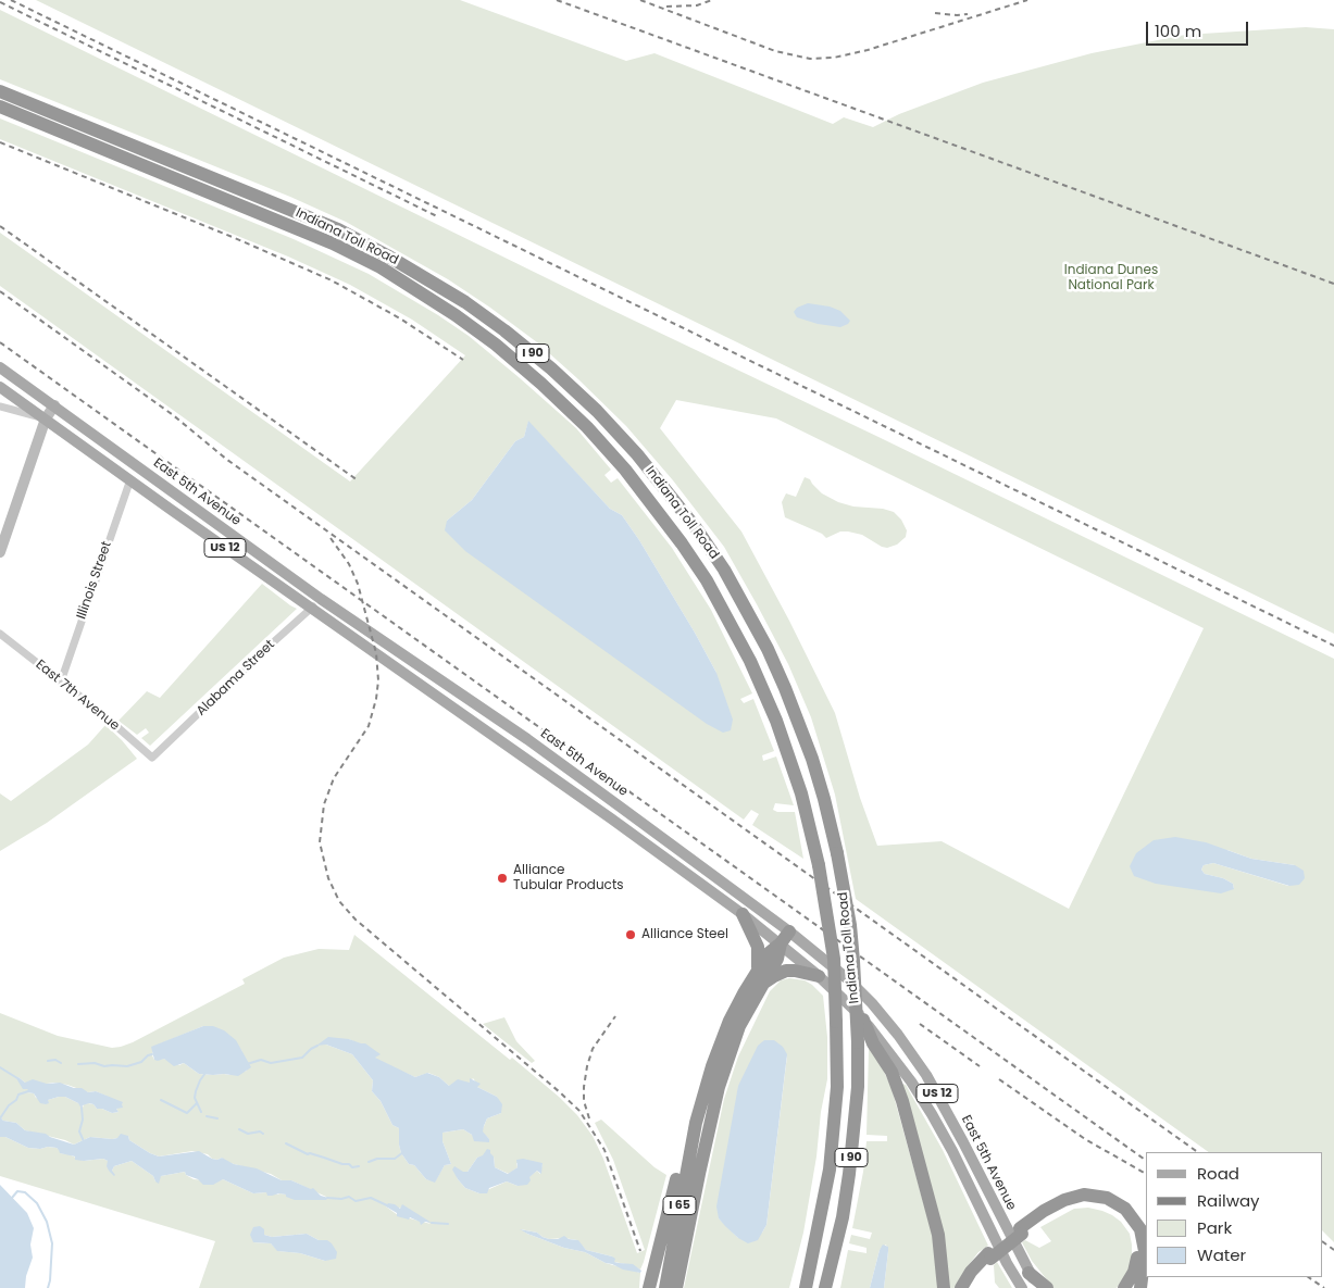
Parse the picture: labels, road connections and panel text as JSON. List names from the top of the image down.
{
  "streets": {
    "highway": ["Indiana Toll Road", "I 90", "I 65"],
    "main road": ["East 5th Avenue", "US 12"],
    "street": ["Illinois Street", "Alabama Street", "East 7th Avenue"]
  },
  "crossings": [
    ["East 5th Avenue", "Illinois Street"],
    ["East 5th Avenue", "Alabama Street"],
    ["East 5th Avenue", "I 65"],
    ["Illinois Street", "East 7th Avenue"],
    ["Alabama Street", "East 7th Avenue"]
  ],
  "parks": ["Indiana Dunes National Park"],
  "places": ["Alliance Tubular Products", "Alliance Steel"],
  "legend": [
    "Road",
    "Railway",
    "Park",
    "Water"
  ],
  "scale_bar": "100 m"
}
